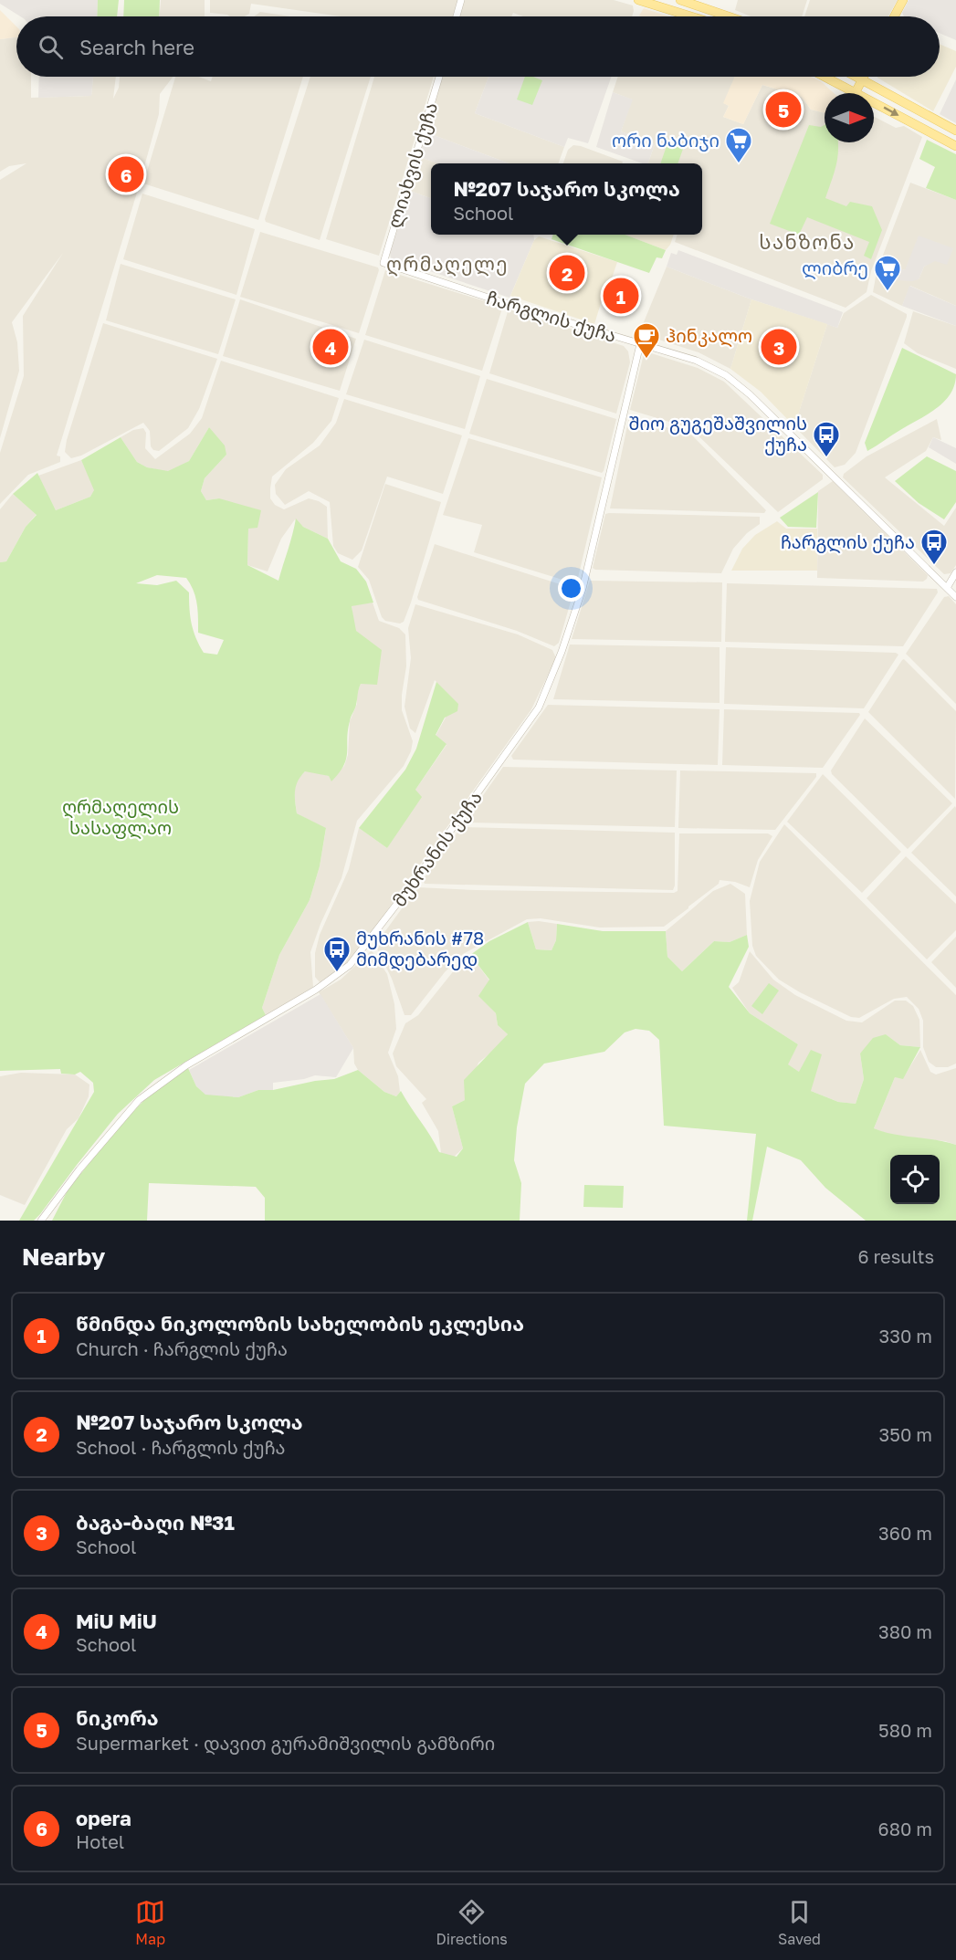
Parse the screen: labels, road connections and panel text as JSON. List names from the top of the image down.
{
  "streets": {
    "street": ["ლიახვის ქუჩა", "ჩარგლის ქუჩა", "მუხრანის ქუჩა"]
  },
  "crossings": [
    ["ლიახვის ქუჩა", "ჩარგლის ქუჩა"],
    ["ჩარგლის ქუჩა", "მუხრანის ქუჩა"]
  ],
  "districts": ["სანზონა", "ღრმაღელე"],
  "parks": ["ღრმაღელის სასაფლაო"],
  "places": {
    "supermarket": ["ორი ნაბიჯი", "ლიბრე"],
    "cafe": ["ჰინკალო"],
    "bus stop": ["შიო გუგეშაშვილის ქუჩა", "ჩარგლის ქუჩა", "მუხრანის #78 მიმდებარედ"]
  },
  "north": "right",
  "page": {
    "search": "Search here",
    "pins": [
      "5",
      "6",
      "2",
      "1",
      "3",
      "4"
    ],
    "popup": ["№207 საჯარო სკოლა", "School"],
    "heading": ["Nearby", "6 results"],
    "list": [
      {
        "mark": "1",
        "name": "წმინდა ნიკოლოზის სახელობის ეკლესია",
        "note": "Church · ჩარგლის ქუჩა",
        "value": "330 m"
      },
      {
        "mark": "2",
        "name": "№207 საჯარო სკოლა",
        "note": "School · ჩარგლის ქუჩა",
        "value": "350 m"
      },
      {
        "mark": "3",
        "name": "ბაგა-ბაღი №31",
        "note": "School",
        "value": "360 m"
      },
      {
        "mark": "4",
        "name": "MiU MiU",
        "note": "School",
        "value": "380 m"
      },
      {
        "mark": "5",
        "name": "ნიკორა",
        "note": "Supermarket · დავით გურამიშვილის გამზირი",
        "value": "580 m"
      },
      {
        "mark": "6",
        "name": "opera",
        "note": "Hotel",
        "value": "680 m"
      }
    ],
    "nav": ["Map", "Directions", "Saved"]
  }
}
